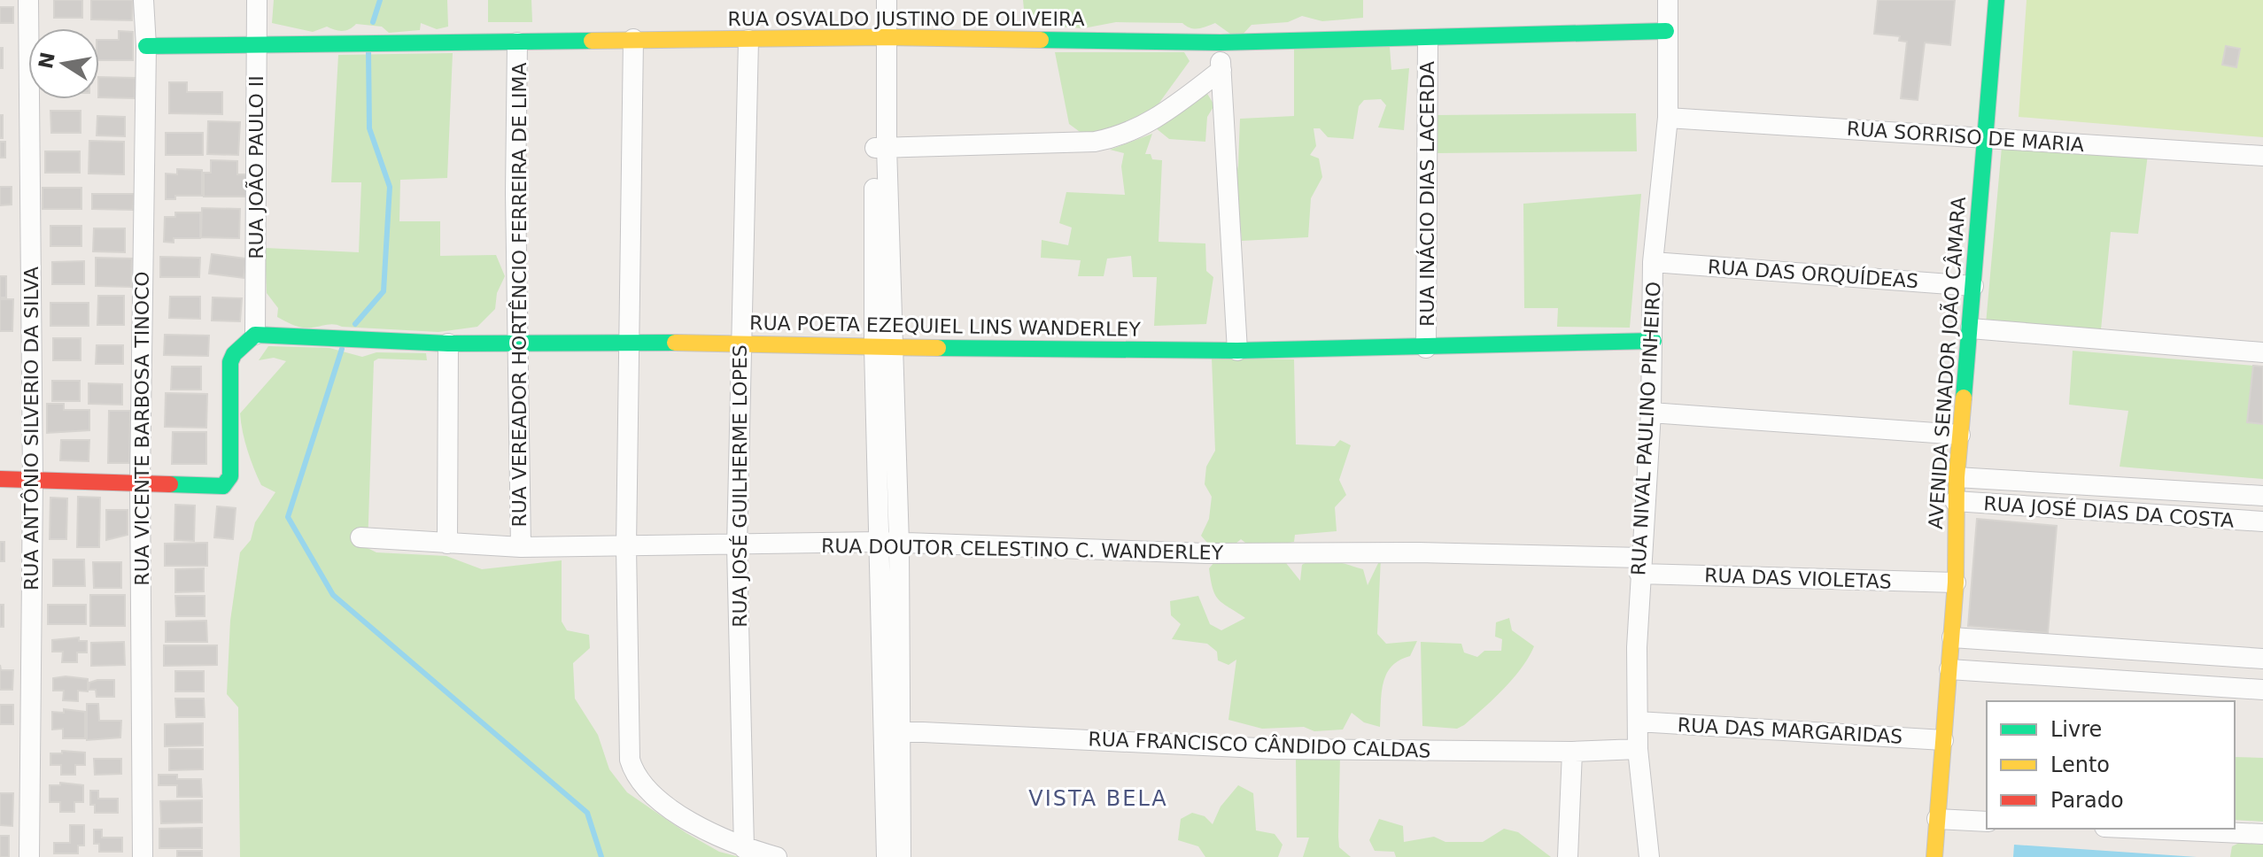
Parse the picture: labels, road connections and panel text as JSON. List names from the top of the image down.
{
  "streets": {
    "street": [
      "RUA OSVALDO JUSTINO DE OLIVEIRA",
      "RUA SORRISO DE MARIA",
      "RUA JOÃO PAULO II",
      "RUA INÁCIO DIAS LACERDA",
      "RUA DAS ORQUÍDEAS",
      "RUA VEREADOR HORTÊNCIO FERREIRA DE LIMA",
      "RUA POETA EZEQUIEL LINS WANDERLEY",
      "AVENIDA SENADOR JOÃO CÂMARA",
      "RUA ANTÔNIO SILVERIO DA SILVA",
      "RUA VICENTE BARBOSA TINOCO",
      "RUA NIVAL PAULINO PINHEIRO",
      "RUA JOSÉ GUILHERME LOPES",
      "RUA JOSÉ DIAS DA COSTA",
      "RUA DOUTOR CELESTINO C. WANDERLEY",
      "RUA DAS VIOLETAS",
      "RUA DAS MARGARIDAS",
      "RUA FRANCISCO CÂNDIDO CALDAS"
    ]
  },
  "crossings": [
    ["RUA OSVALDO JUSTINO DE OLIVEIRA", "RUA JOÃO PAULO II"],
    ["RUA OSVALDO JUSTINO DE OLIVEIRA", "RUA INÁCIO DIAS LACERDA"],
    ["RUA OSVALDO JUSTINO DE OLIVEIRA", "RUA VEREADOR HORTÊNCIO FERREIRA DE LIMA"],
    ["RUA OSVALDO JUSTINO DE OLIVEIRA", "RUA VICENTE BARBOSA TINOCO"],
    ["RUA OSVALDO JUSTINO DE OLIVEIRA", "RUA NIVAL PAULINO PINHEIRO"],
    ["RUA OSVALDO JUSTINO DE OLIVEIRA", "RUA JOSÉ GUILHERME LOPES"],
    ["RUA SORRISO DE MARIA", "AVENIDA SENADOR JOÃO CÂMARA"],
    ["RUA SORRISO DE MARIA", "RUA NIVAL PAULINO PINHEIRO"],
    ["RUA JOÃO PAULO II", "RUA POETA EZEQUIEL LINS WANDERLEY"],
    ["RUA INÁCIO DIAS LACERDA", "RUA POETA EZEQUIEL LINS WANDERLEY"],
    ["RUA DAS ORQUÍDEAS", "AVENIDA SENADOR JOÃO CÂMARA"],
    ["RUA DAS ORQUÍDEAS", "RUA NIVAL PAULINO PINHEIRO"],
    ["RUA VEREADOR HORTÊNCIO FERREIRA DE LIMA", "RUA POETA EZEQUIEL LINS WANDERLEY"],
    ["RUA VEREADOR HORTÊNCIO FERREIRA DE LIMA", "RUA DOUTOR CELESTINO C. WANDERLEY"],
    ["RUA POETA EZEQUIEL LINS WANDERLEY", "RUA NIVAL PAULINO PINHEIRO"],
    ["RUA POETA EZEQUIEL LINS WANDERLEY", "RUA JOSÉ GUILHERME LOPES"],
    ["AVENIDA SENADOR JOÃO CÂMARA", "RUA JOSÉ DIAS DA COSTA"],
    ["AVENIDA SENADOR JOÃO CÂMARA", "RUA DAS VIOLETAS"],
    ["AVENIDA SENADOR JOÃO CÂMARA", "RUA DAS MARGARIDAS"],
    ["RUA NIVAL PAULINO PINHEIRO", "RUA DOUTOR CELESTINO C. WANDERLEY"],
    ["RUA NIVAL PAULINO PINHEIRO", "RUA DAS VIOLETAS"],
    ["RUA NIVAL PAULINO PINHEIRO", "RUA DAS MARGARIDAS"],
    ["RUA NIVAL PAULINO PINHEIRO", "RUA FRANCISCO CÂNDIDO CALDAS"],
    ["RUA JOSÉ GUILHERME LOPES", "RUA DOUTOR CELESTINO C. WANDERLEY"],
    ["RUA DOUTOR CELESTINO C. WANDERLEY", "RUA DAS VIOLETAS"]
  ],
  "districts": ["VISTA BELA"],
  "legend": ["Livre", "Lento", "Parado"],
  "north": "left"
}
